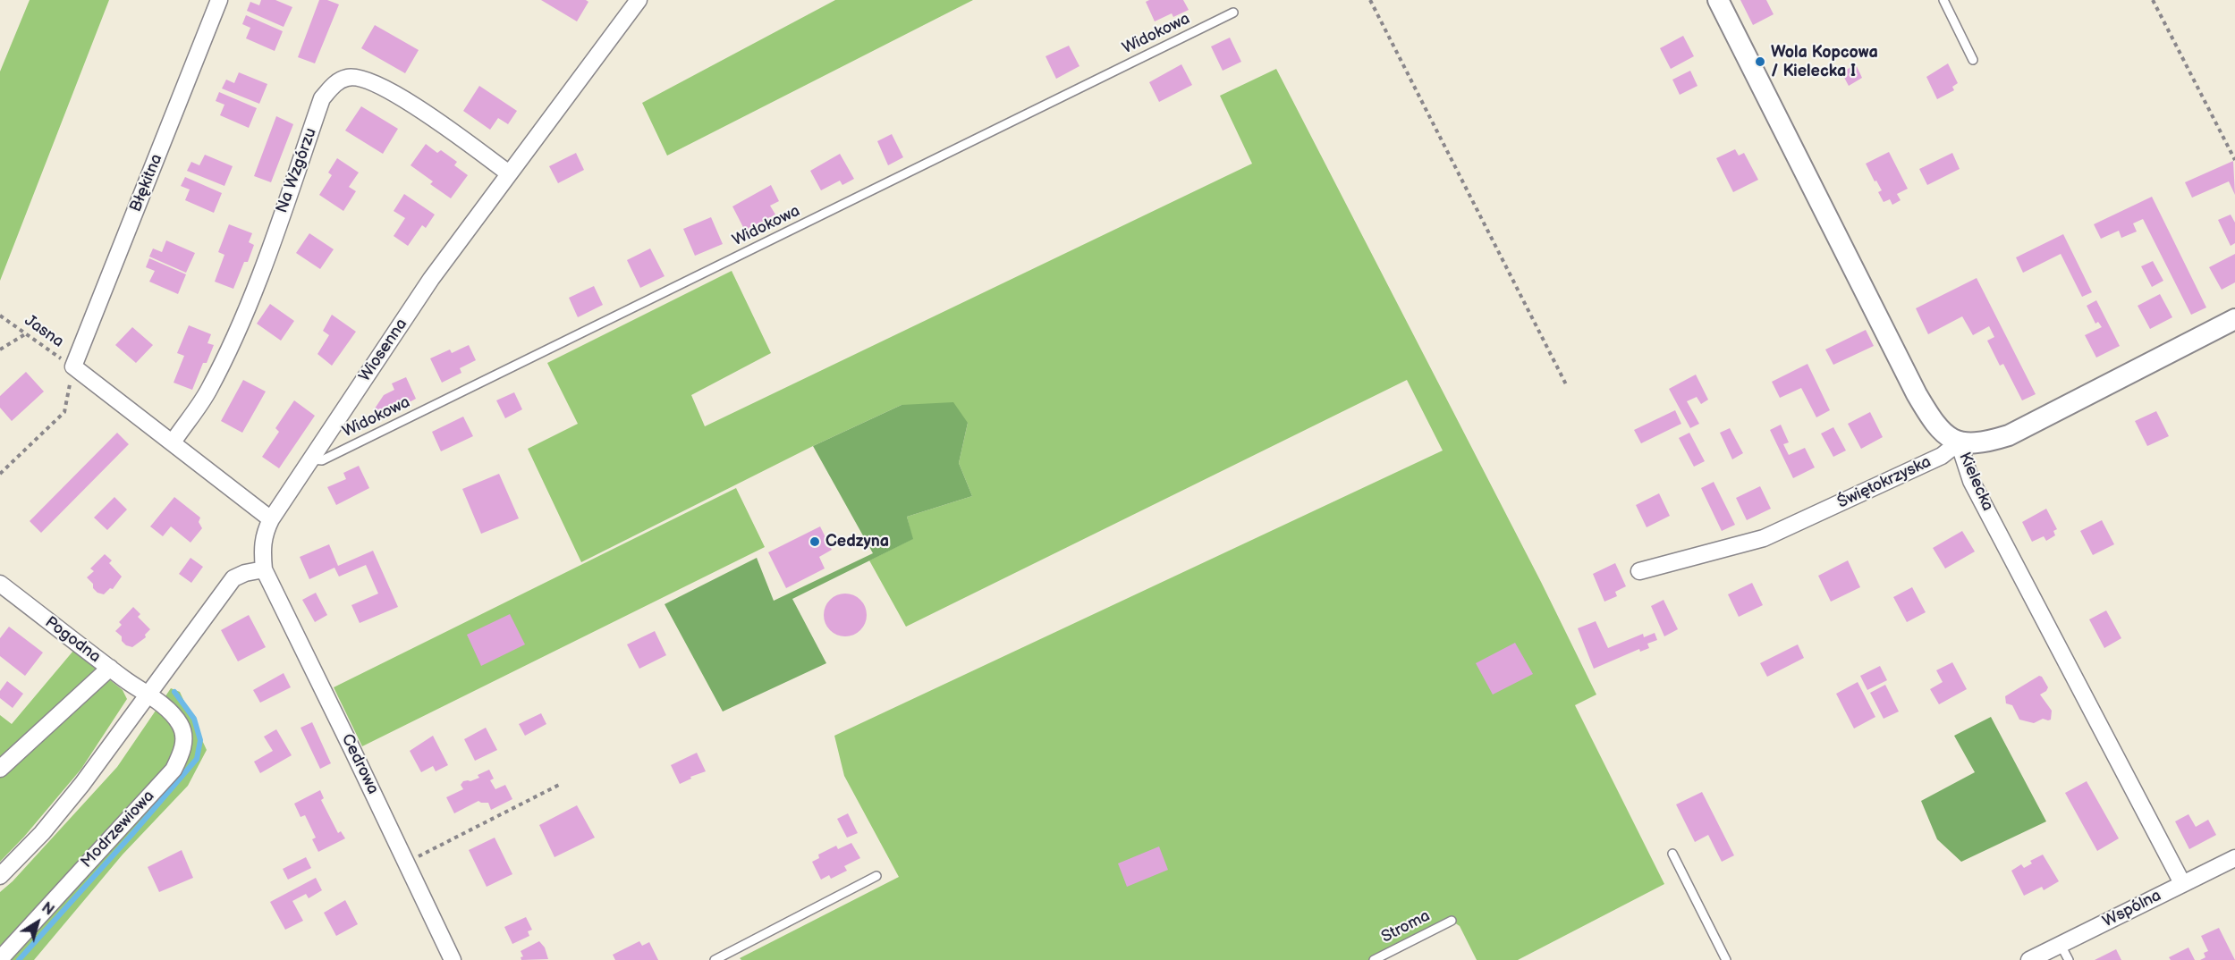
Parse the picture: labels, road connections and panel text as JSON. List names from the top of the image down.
{
  "streets": {
    "street": [
      "Na Wzgórzu",
      "Błękitna",
      "Wiosenna",
      "Kielecka",
      "Świętokrzyska",
      "Pogodna",
      "Cedrowa",
      "Modrzewiowa",
      "Wspólna"
    ],
    "lane": ["Widokowa", "Stroma"],
    "path": ["Jasna"]
  },
  "crossings": [
    ["Widokowa", "Wiosenna"],
    ["Na Wzgórzu", "Wiosenna"],
    ["Błękitna", "Jasna"],
    ["Wiosenna", "Cedrowa"],
    ["Kielecka", "Świętokrzyska"],
    ["Kielecka", "Wspólna"],
    ["Pogodna", "Modrzewiowa"]
  ],
  "places": ["Wola Kopcowa / Kielecka I", "Cedzyna"],
  "north": "top right"
}
